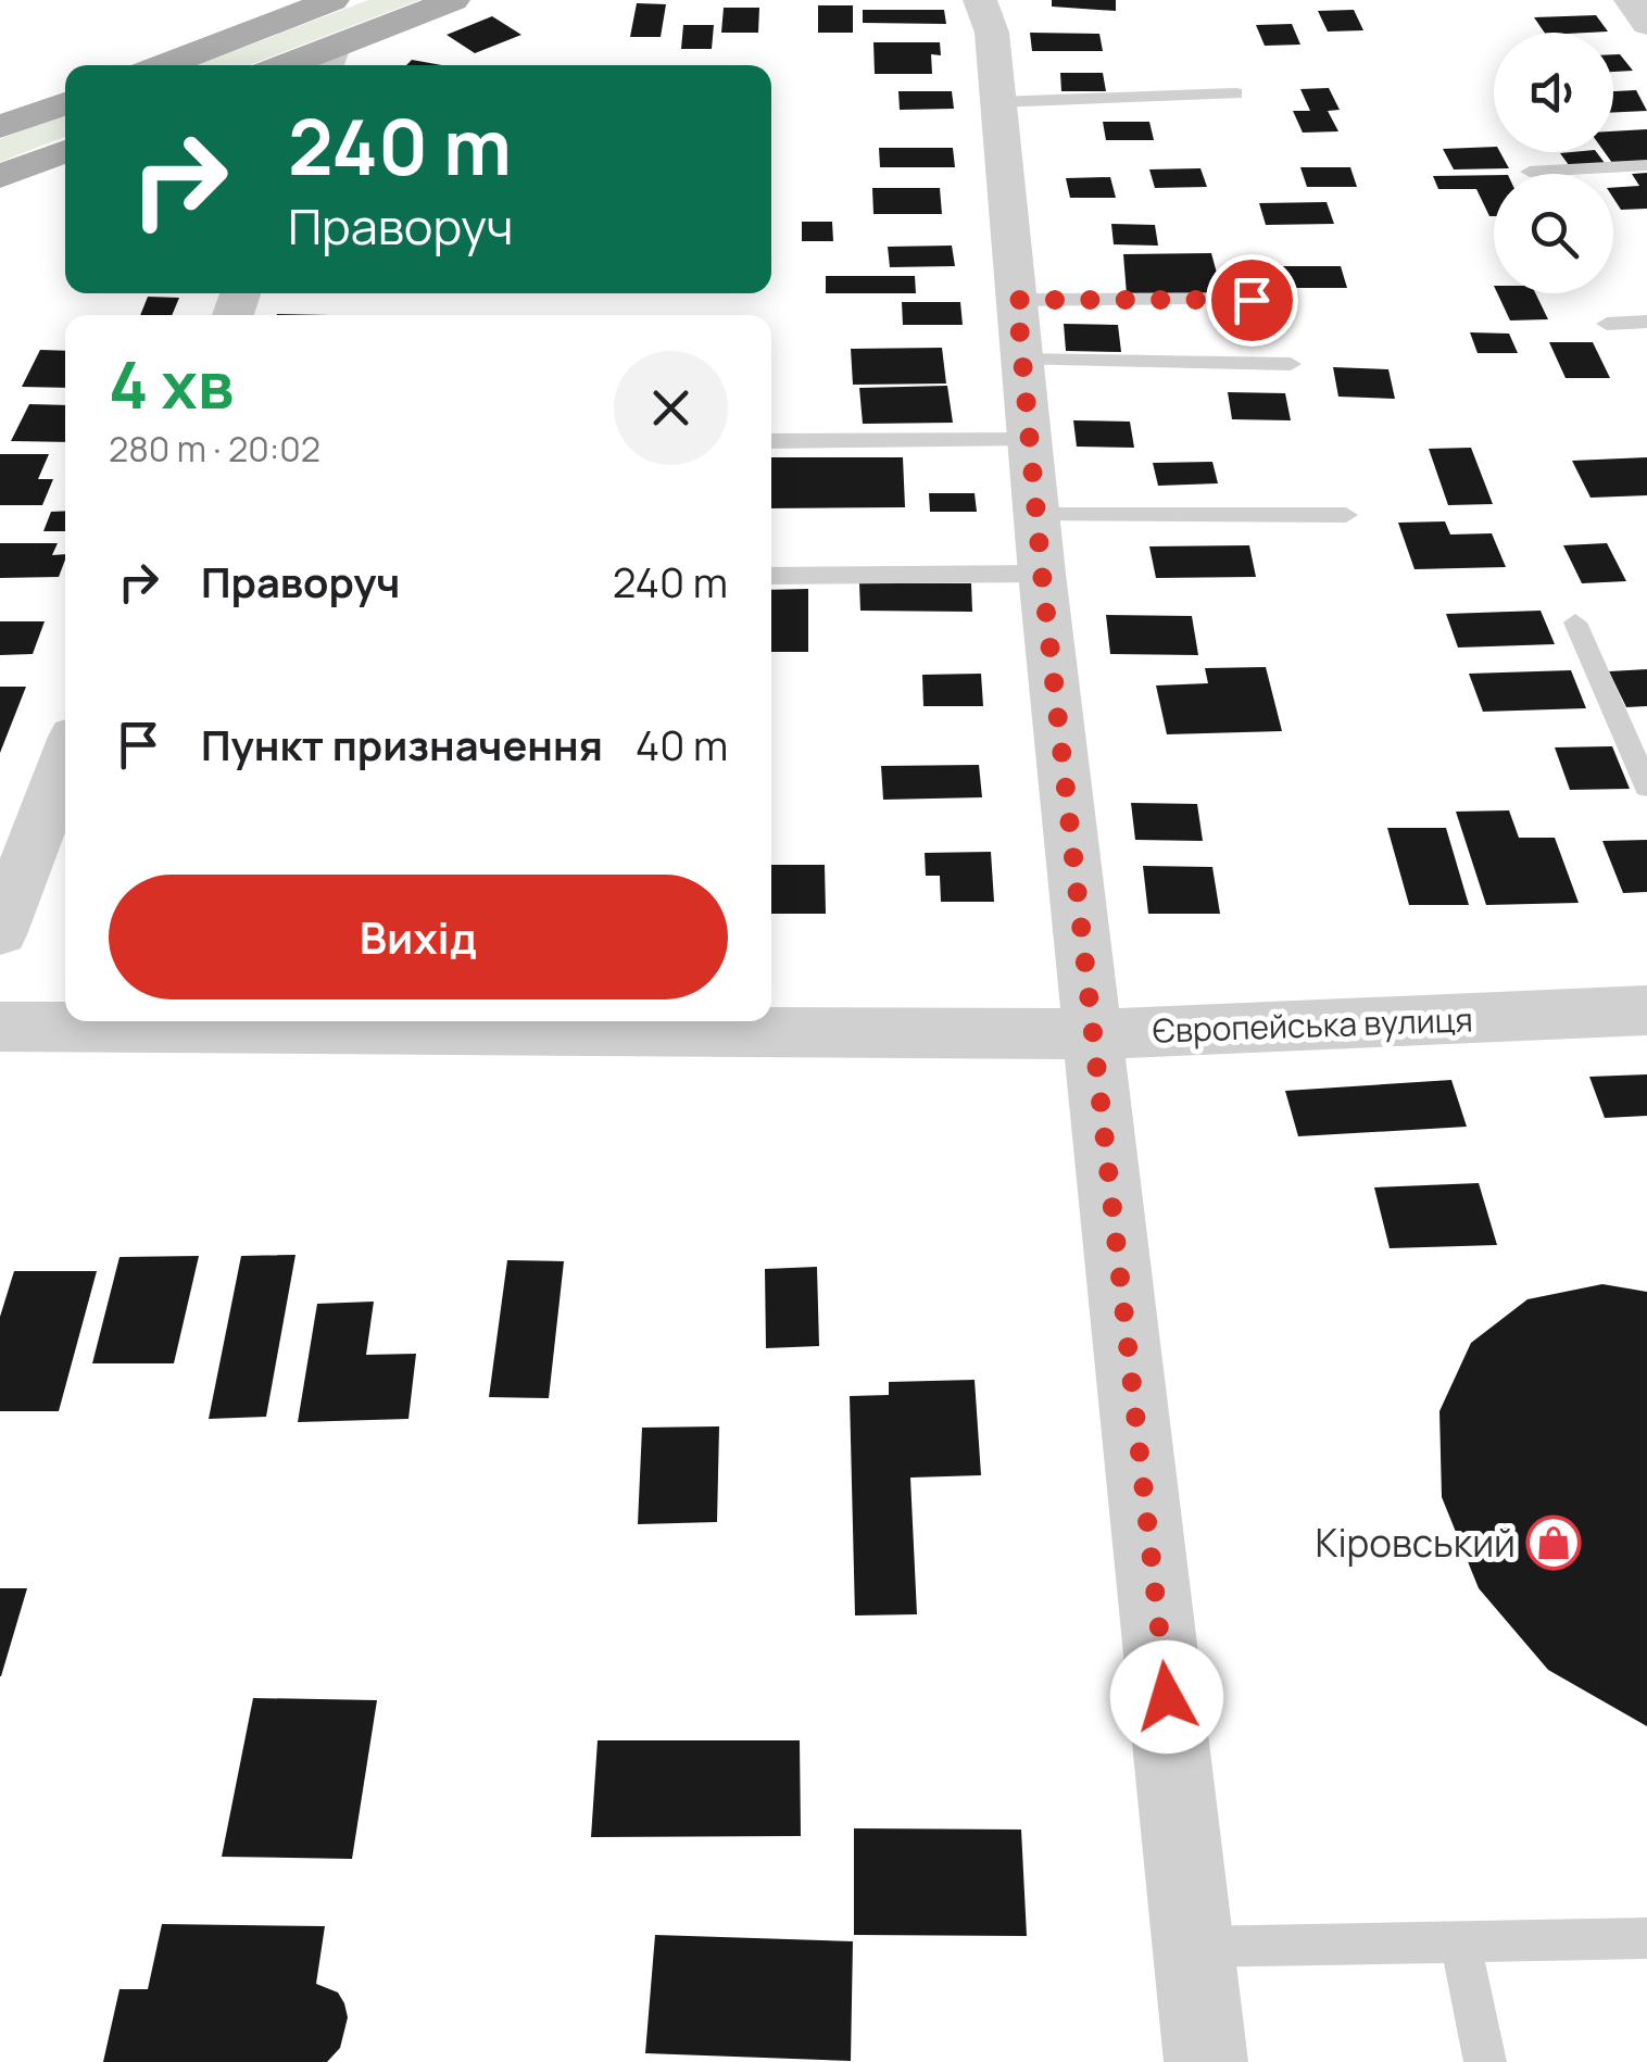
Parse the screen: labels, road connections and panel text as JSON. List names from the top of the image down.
{
  "streets": {
    "street": ["Європейська вулиця"]
  },
  "places": {
    "shop": ["Кіровський"]
  },
  "page": {
    "turn": ["240 m", "Праворуч"],
    "heading": ["4 хв", "280 m · 20:02"],
    "list": [
      {
        "name": "Праворуч",
        "value": "240 m"
      },
      {
        "name": "Пункт призначення",
        "value": "40 m"
      }
    ],
    "buttons": "Вихід"
  }
}
